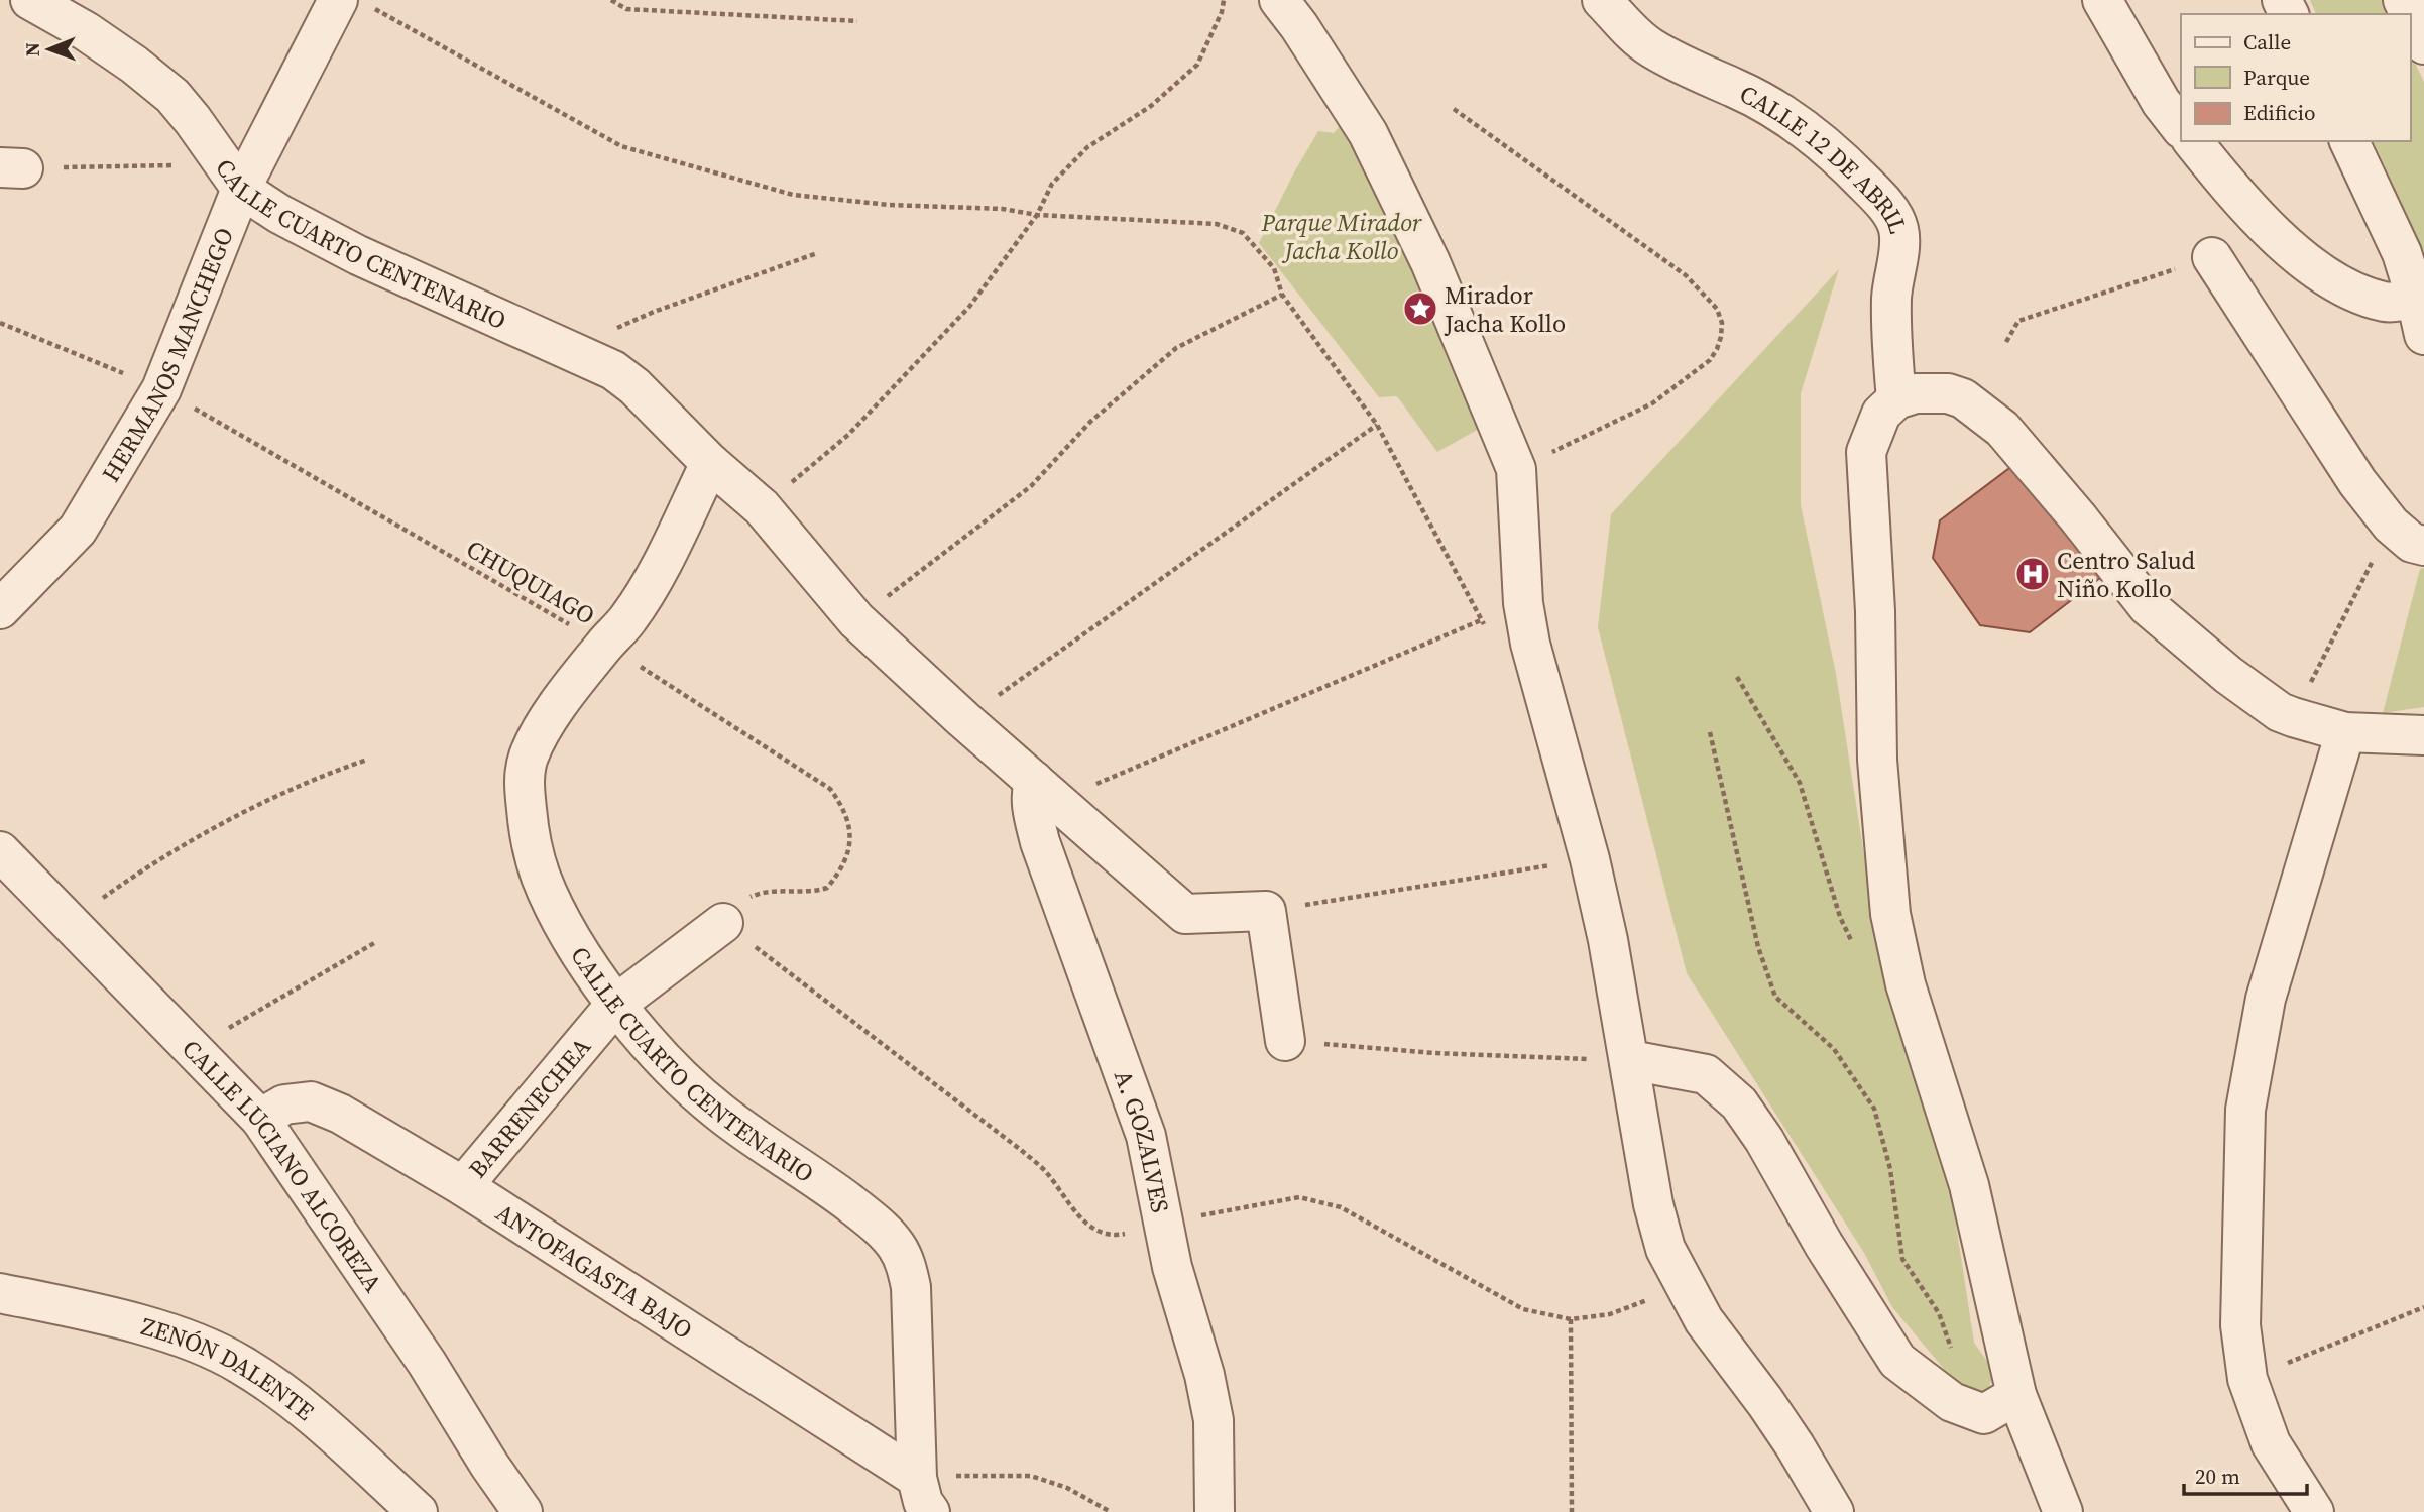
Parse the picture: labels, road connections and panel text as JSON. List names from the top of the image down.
{
  "streets": {
    "street": [
      "CALLE 12 DE ABRIL",
      "CALLE CUARTO CENTENARIO",
      "HERMANOS MANCHEGO",
      "BARRENECHEA",
      "A. GOZALVES",
      "CALLE LUCIANO ALCOREZA",
      "ANTOFAGASTA BAJO",
      "ZENÓN DALENTE"
    ],
    "path": ["CHUQUIAGO"]
  },
  "crossings": [
    ["CALLE CUARTO CENTENARIO", "HERMANOS MANCHEGO"],
    ["CALLE CUARTO CENTENARIO", "CHUQUIAGO"],
    ["CALLE CUARTO CENTENARIO", "BARRENECHEA"],
    ["CALLE CUARTO CENTENARIO", "A. GOZALVES"],
    ["CALLE CUARTO CENTENARIO", "ANTOFAGASTA BAJO"],
    ["HERMANOS MANCHEGO", "CHUQUIAGO"],
    ["CHUQUIAGO", "BARRENECHEA"],
    ["BARRENECHEA", "ANTOFAGASTA BAJO"],
    ["CALLE LUCIANO ALCOREZA", "ANTOFAGASTA BAJO"]
  ],
  "parks": ["Parque Mirador Jacha Kollo"],
  "places": {
    "place": ["Mirador Jacha Kollo"],
    "hospital": ["Centro Salud Niño Kollo"]
  },
  "legend": ["Calle", "Parque", "Edificio"],
  "scale_bar": "20 m",
  "north": "left"
}
